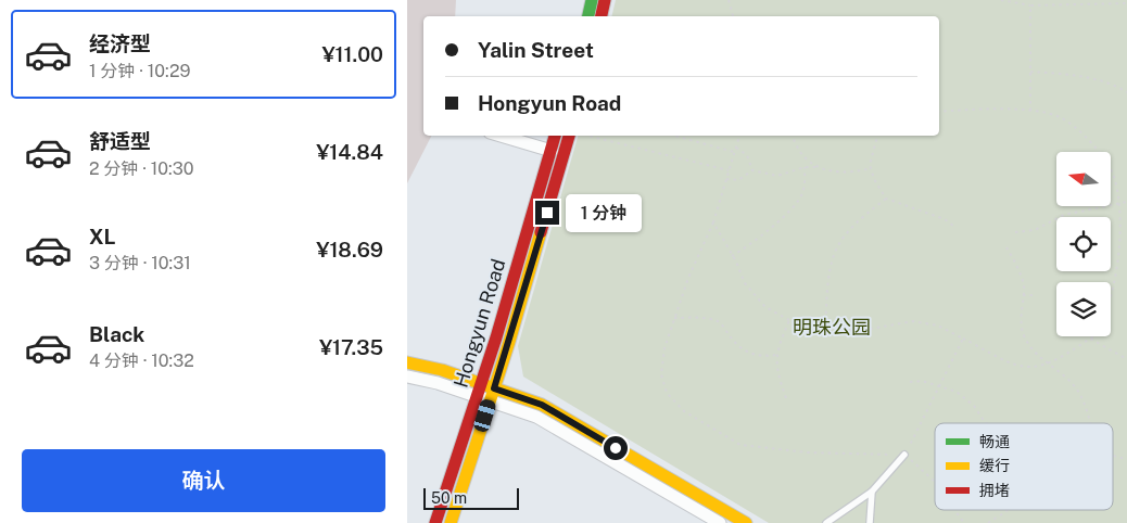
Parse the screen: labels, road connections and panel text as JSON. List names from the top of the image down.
{
  "streets": {
    "street": ["Hongyun Road"]
  },
  "parks": ["明珠公园"],
  "legend": ["畅通", "缓行", "拥堵"],
  "scale_bar": "50 m",
  "north": "left",
  "page": {
    "list": [
      {
        "name": "经济型",
        "note": "1 分钟 · 10:29",
        "value": "¥11.00"
      },
      {
        "name": "舒适型",
        "note": "2 分钟 · 10:30",
        "value": "¥14.84"
      },
      {
        "name": "XL",
        "note": "3 分钟 · 10:31",
        "value": "¥18.69"
      },
      {
        "name": "Black",
        "note": "4 分钟 · 10:32",
        "value": "¥17.35"
      }
    ],
    "banner": ["Yalin Street", "Hongyun Road"],
    "bubble": "1 分钟",
    "buttons": "确认",
    "scale": "50 m"
  }
}
